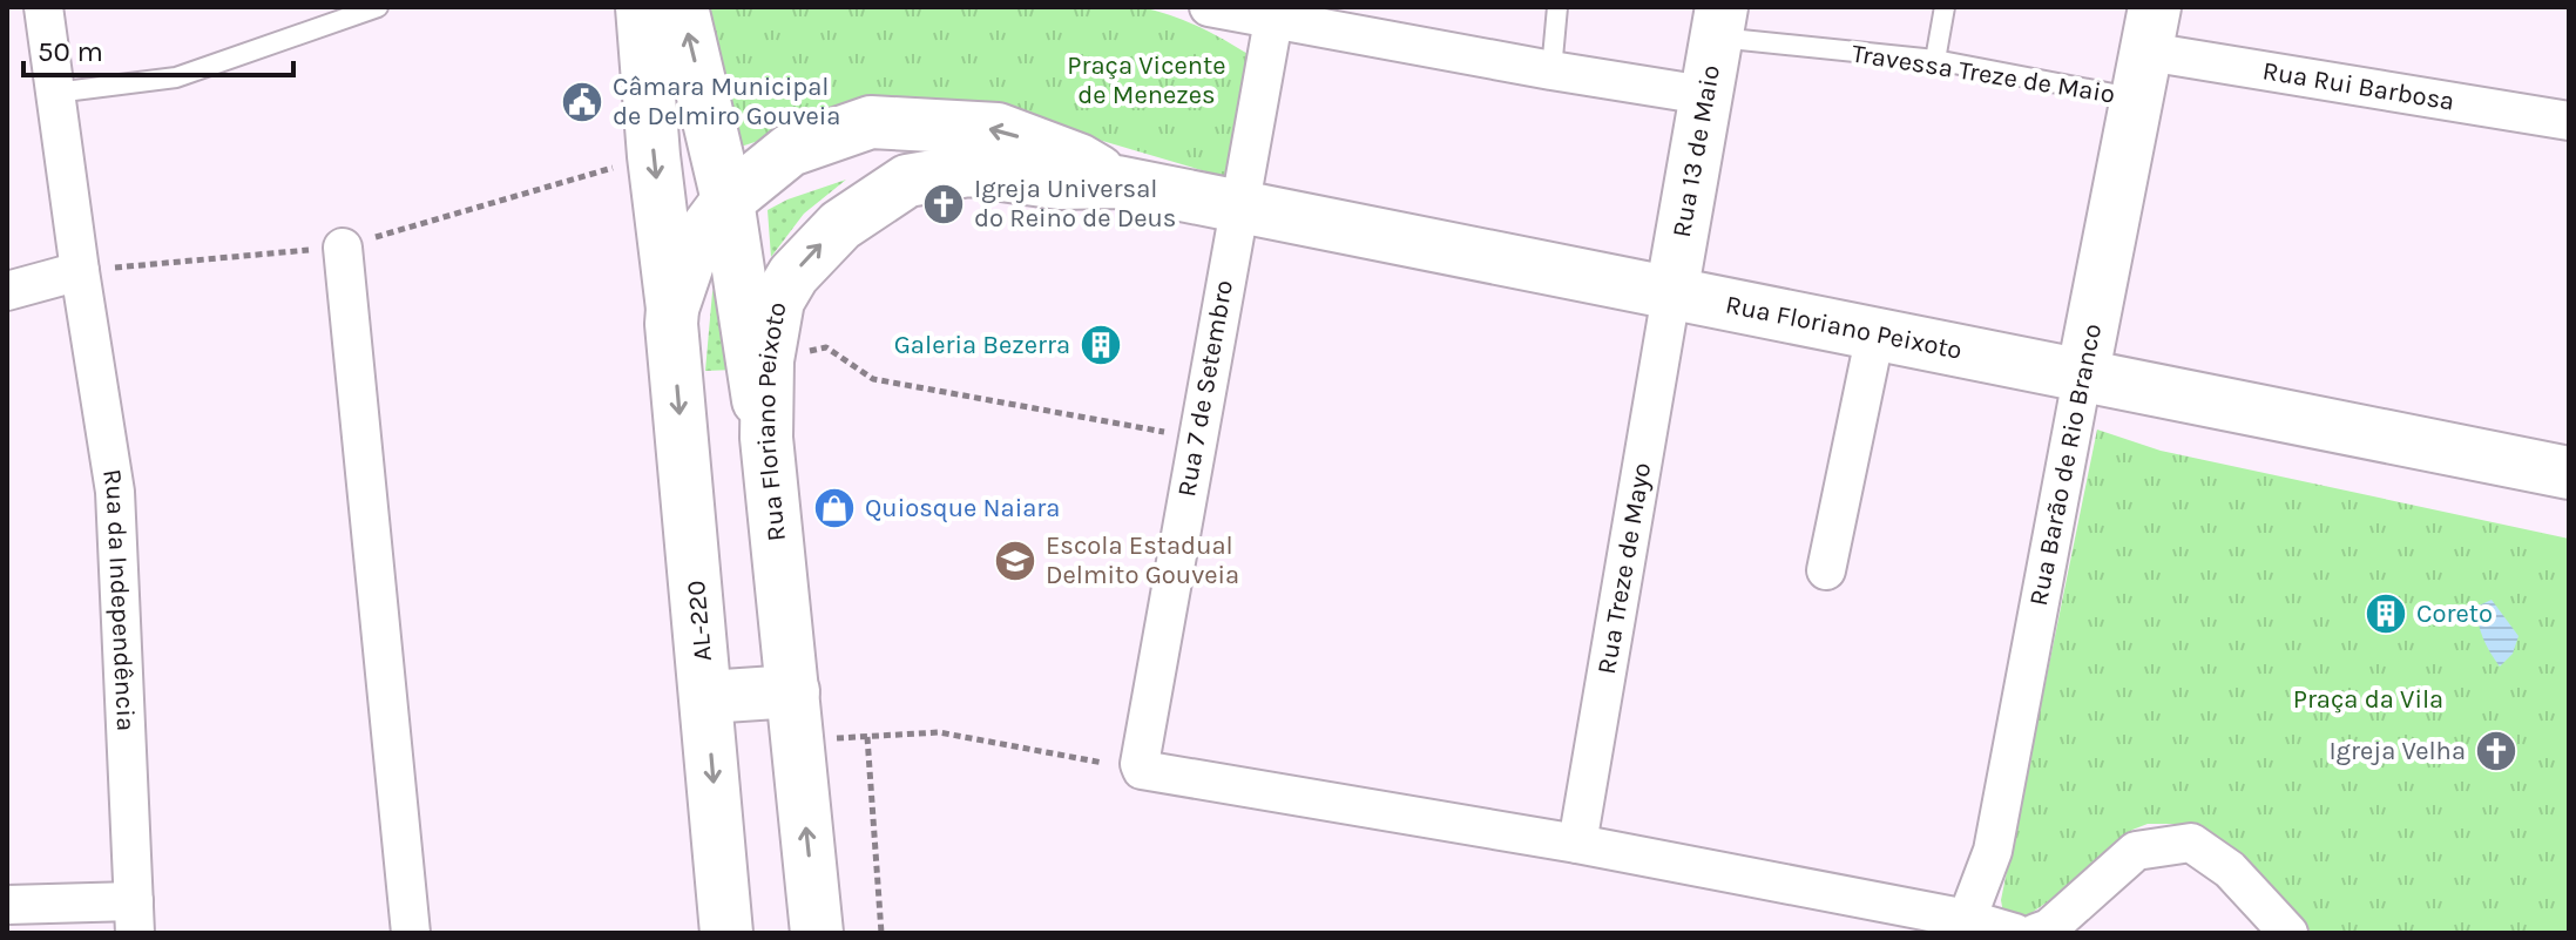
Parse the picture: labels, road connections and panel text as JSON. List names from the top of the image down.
{
  "streets": {
    "main road": [
      "Rua 13 de Maio",
      "Rua Floriano Peixoto",
      "Rua Barão de Rio Branco",
      "AL-220"
    ],
    "street": [
      "Rua Rui Barbosa",
      "Rua 7 de Setembro",
      "Rua Treze de Mayo",
      "Rua da Independência"
    ],
    "lane": ["Travessa Treze de Maio"]
  },
  "crossings": [
    ["Travessa Treze de Maio", "Rua Rui Barbosa"],
    ["Travessa Treze de Maio", "Rua 13 de Maio"],
    ["Travessa Treze de Maio", "Rua Barão de Rio Branco"],
    ["Rua Rui Barbosa", "Rua Barão de Rio Branco"],
    ["Rua 13 de Maio", "Rua Floriano Peixoto"],
    ["Rua 13 de Maio", "Rua Treze de Mayo"],
    ["Rua Floriano Peixoto", "Rua 7 de Setembro"],
    ["Rua Floriano Peixoto", "Rua Barão de Rio Branco"],
    ["Rua Floriano Peixoto", "Rua Treze de Mayo"],
    ["Rua Floriano Peixoto", "AL-220"]
  ],
  "parks": ["Praça Vicente de Menezes", "Praça da Vila"],
  "places": {
    "public building": ["Câmara Municipal de Delmiro Gouveia"],
    "church": ["Igreja Universal do Reino de Deus", "Igreja Velha"],
    "building": ["Galeria Bezerra", "Coreto"],
    "shop": ["Quiosque Naiara"],
    "school or university": ["Escola Estadual Delmito Gouveia"]
  },
  "scale_bar": "50 m"
}
